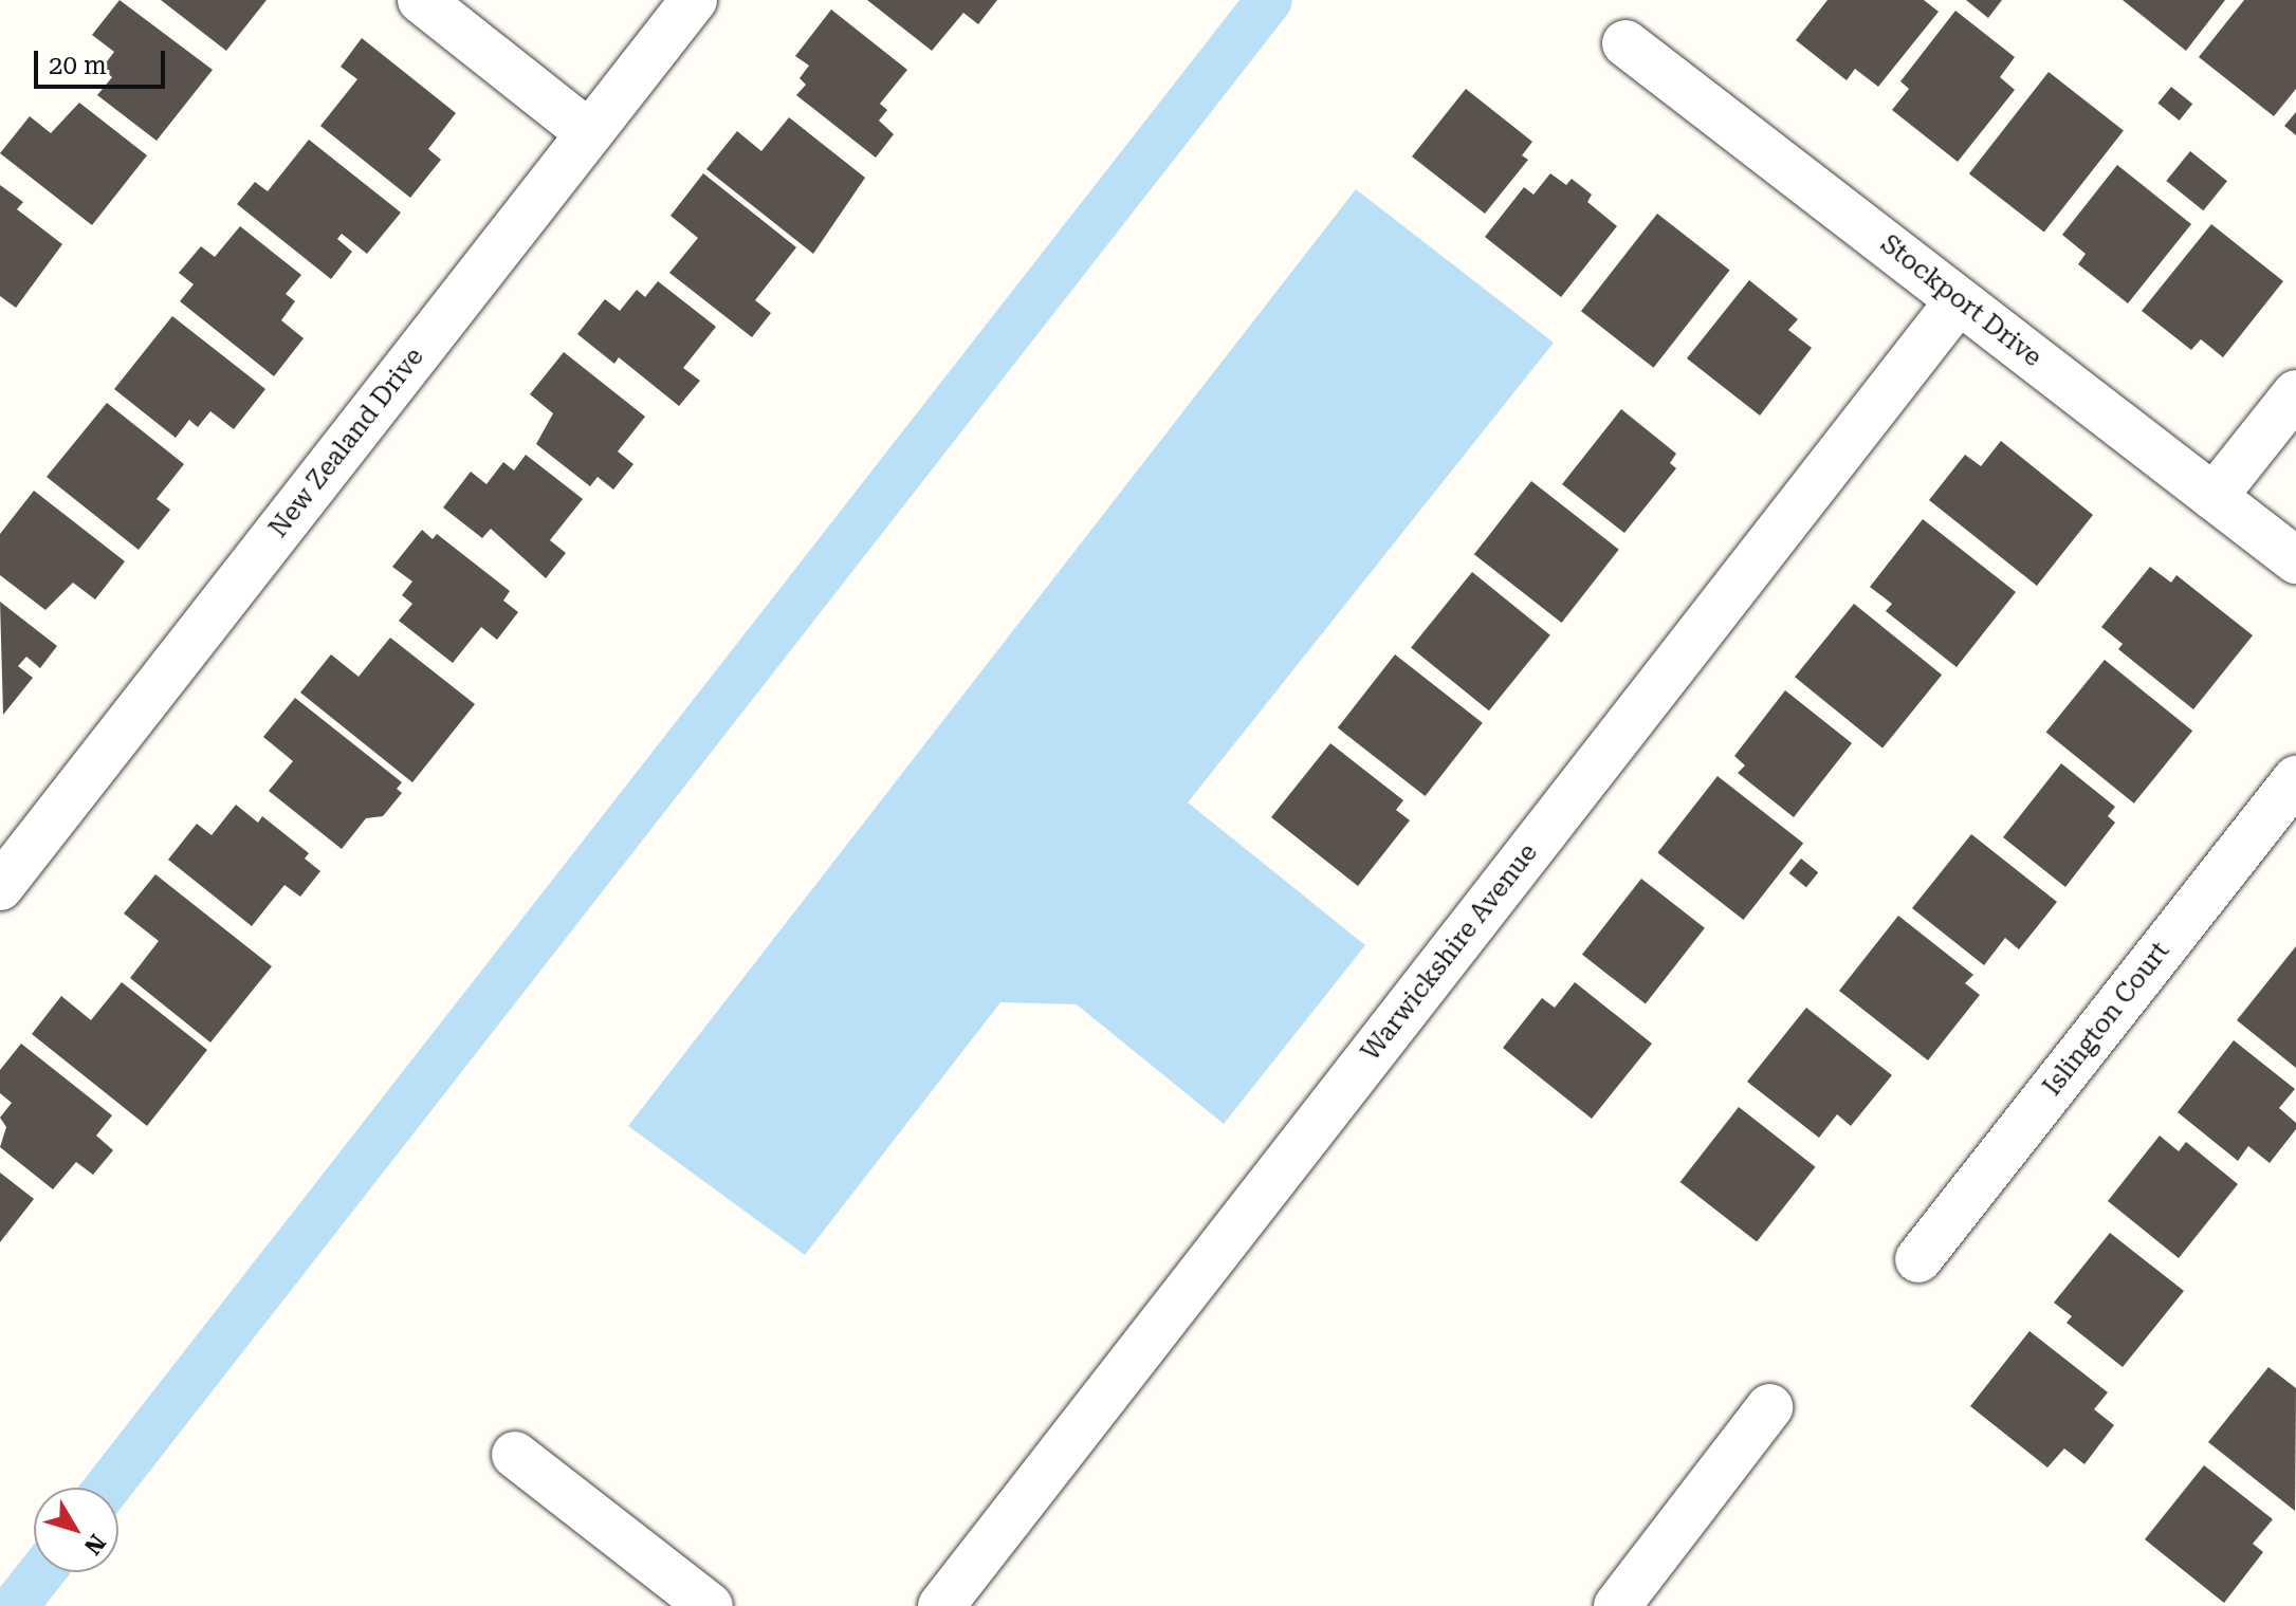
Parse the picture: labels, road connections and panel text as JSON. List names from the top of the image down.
{
  "streets": {
    "street": [
      "Stockport Drive",
      "New Zealand Drive",
      "Warwickshire Avenue",
      "Islington Court"
    ]
  },
  "crossings": [
    ["Stockport Drive", "Warwickshire Avenue"]
  ],
  "scale_bar": "20 m",
  "north": "bottom right"
}
